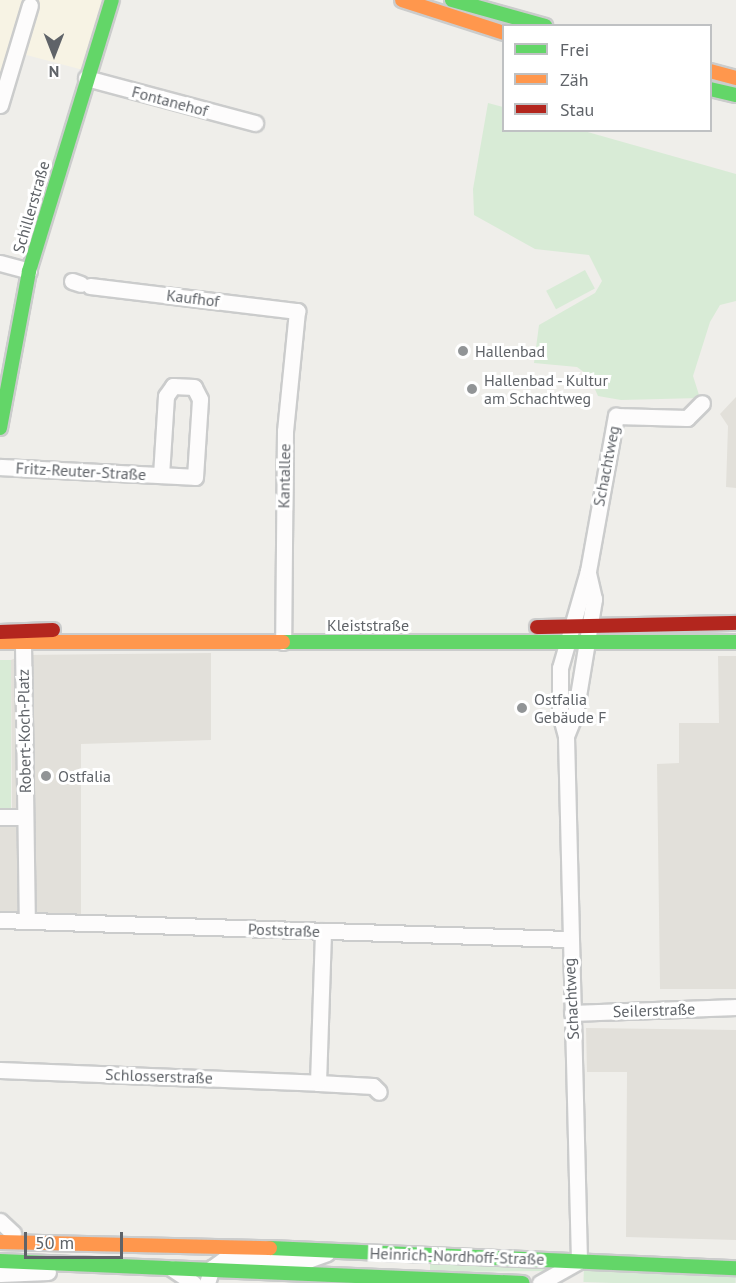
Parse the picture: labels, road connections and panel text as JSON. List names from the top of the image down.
{
  "streets": {
    "street": [
      "Fontanehof",
      "Schillerstraße",
      "Kaufhof",
      "Schachtweg",
      "Fritz-Reuter-Straße",
      "Kantallee",
      "Kleiststraße",
      "Robert-Koch-Platz",
      "Poststraße",
      "Seilerstraße",
      "Schlosserstraße",
      "Heinrich-Nordhoff-Straße"
    ]
  },
  "crossings": [
    ["Fontanehof", "Schillerstraße"],
    ["Kaufhof", "Kantallee"],
    ["Schachtweg", "Kleiststraße"],
    ["Schachtweg", "Poststraße"],
    ["Schachtweg", "Seilerstraße"],
    ["Schachtweg", "Heinrich-Nordhoff-Straße"],
    ["Kantallee", "Kleiststraße"],
    ["Kleiststraße", "Robert-Koch-Platz"],
    ["Robert-Koch-Platz", "Poststraße"]
  ],
  "places": [
    "Hallenbad",
    "Hallenbad - Kultur am Schachtweg",
    "Ostfalia Gebäude F",
    "Ostfalia"
  ],
  "legend": ["Frei", "Zäh", "Stau"],
  "scale_bar": "50 m",
  "north": "bottom"
}
